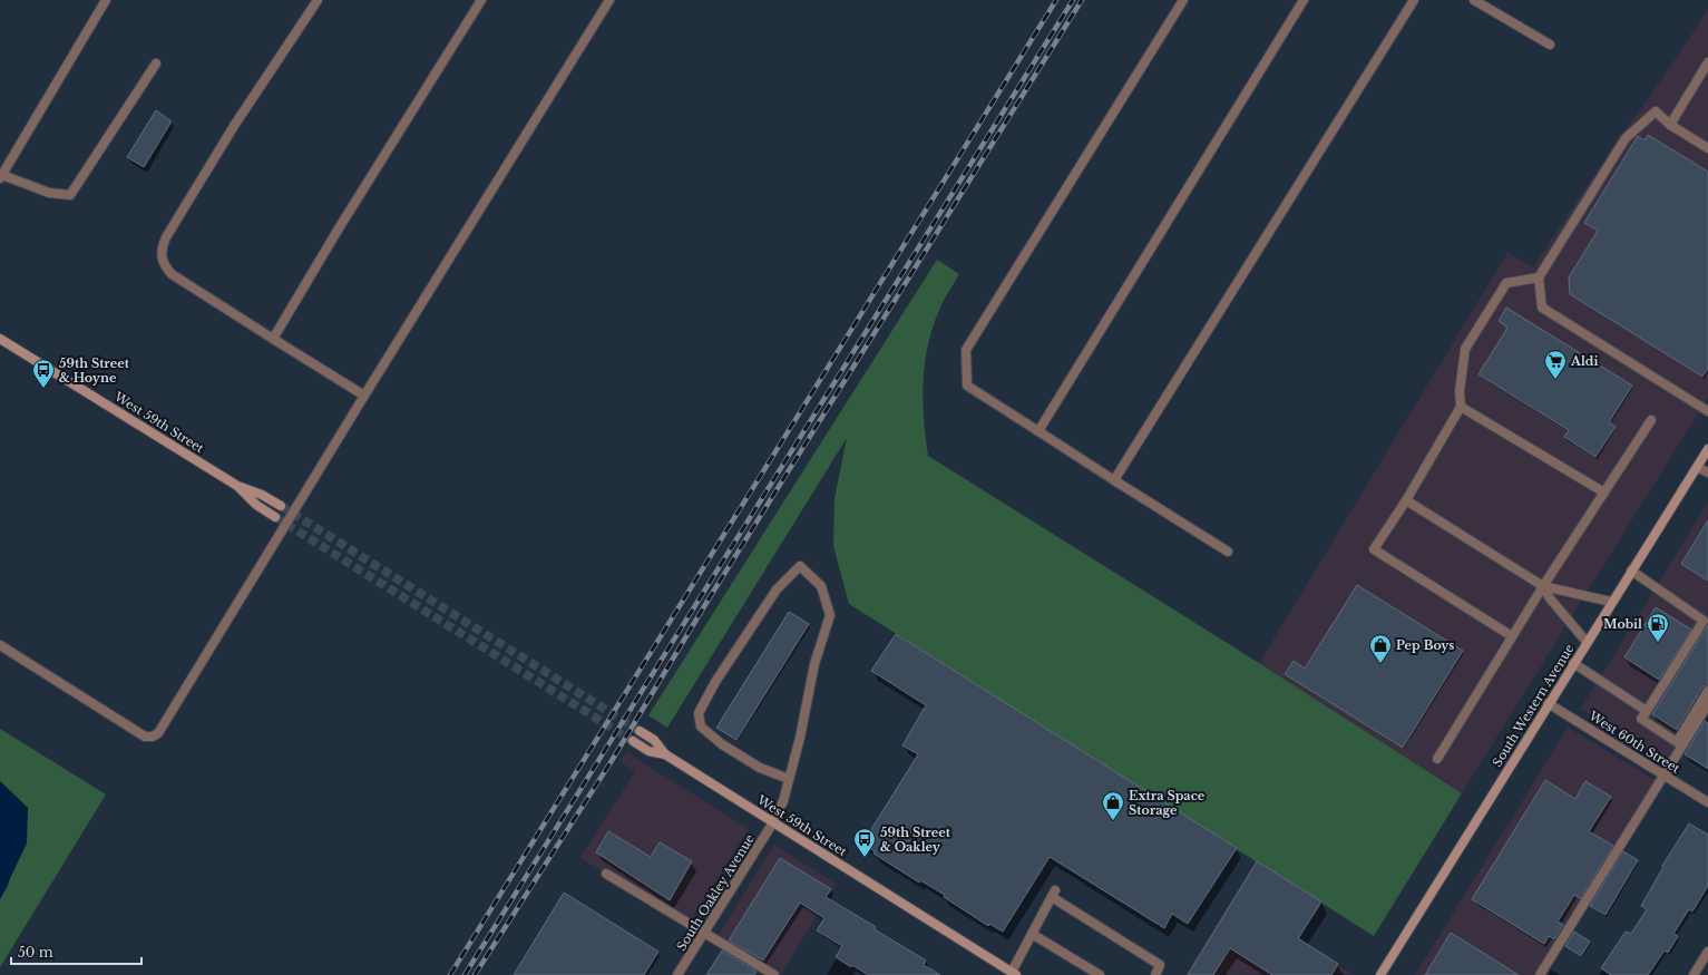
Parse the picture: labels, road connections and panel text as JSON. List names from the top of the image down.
{
  "streets": {
    "street": [
      "West 59th Street",
      "South Western Avenue",
      "West 60th Street",
      "South Oakley Avenue"
    ]
  },
  "crossings": [
    ["West 59th Street", "South Oakley Avenue"],
    ["South Western Avenue", "West 60th Street"]
  ],
  "places": {
    "supermarket": ["Aldi"],
    "bus stop": ["59th Street & Hoyne", "59th Street & Oakley"],
    "fuel station": ["Mobil"],
    "shop": ["Pep Boys", "Extra Space Storage"]
  },
  "scale_bar": "50 m"
}
